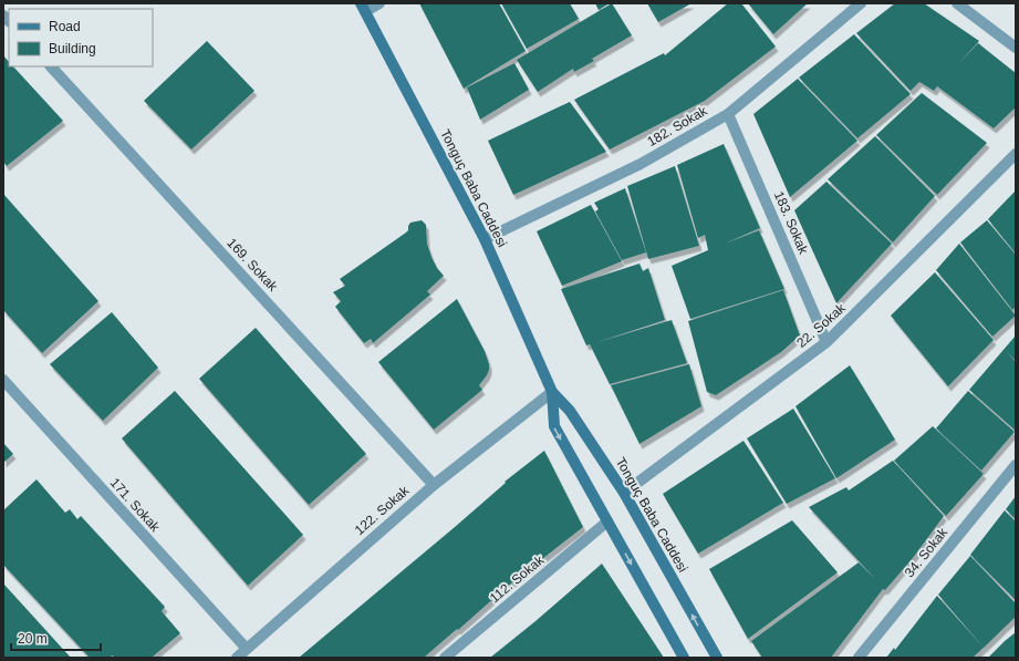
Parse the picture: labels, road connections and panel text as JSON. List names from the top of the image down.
{
  "streets": {
    "street": [
      "182. Sokak",
      "Tonguç Baba Caddesi",
      "183. Sokak",
      "169. Sokak",
      "22. Sokak",
      "171. Sokak",
      "122. Sokak",
      "34. Sokak",
      "112. Sokak"
    ]
  },
  "crossings": [
    ["182. Sokak", "Tonguç Baba Caddesi"],
    ["182. Sokak", "183. Sokak"],
    ["Tonguç Baba Caddesi", "22. Sokak"],
    ["Tonguç Baba Caddesi", "122. Sokak"],
    ["Tonguç Baba Caddesi", "112. Sokak"],
    ["183. Sokak", "22. Sokak"],
    ["169. Sokak", "122. Sokak"],
    ["171. Sokak", "122. Sokak"]
  ],
  "legend": ["Road", "Building"],
  "scale_bar": "20 m"
}
